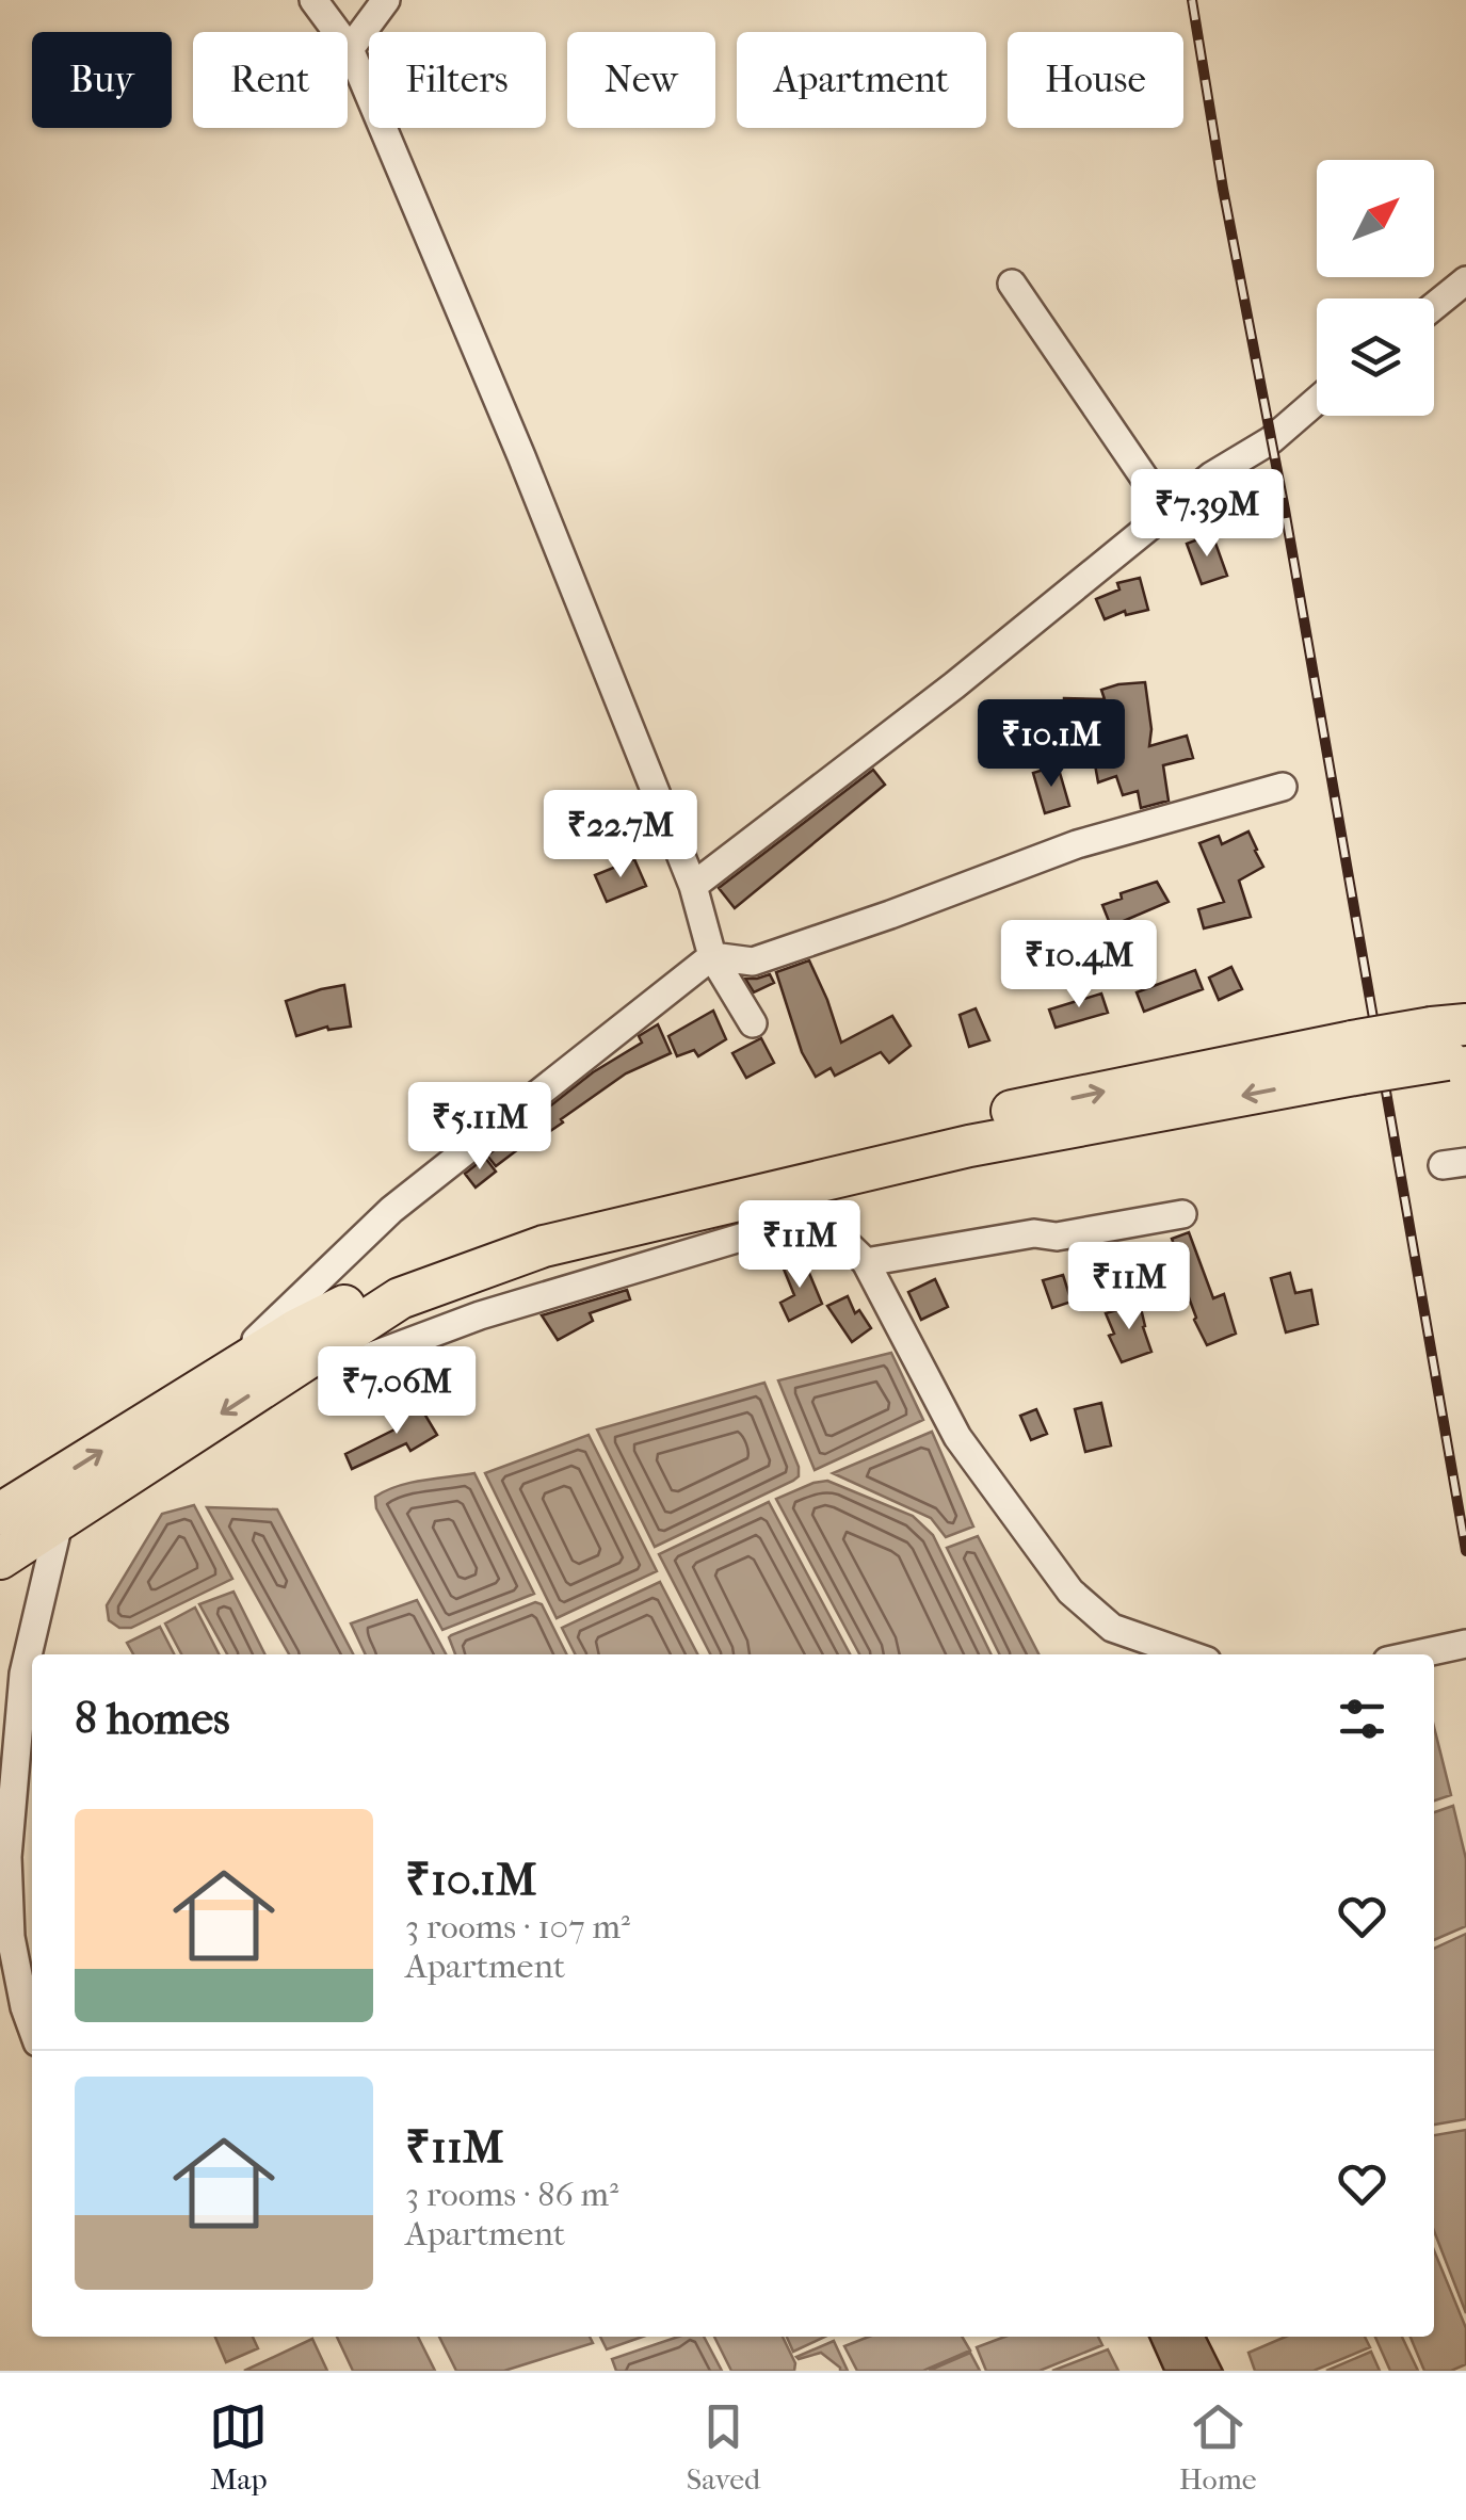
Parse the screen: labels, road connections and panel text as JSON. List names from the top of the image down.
{
  "north": "top right",
  "page": {
    "chip": [
      "Buy",
      "Rent",
      "Filters",
      "New",
      "Apartment",
      "House"
    ],
    "price": [
      "₹7.39M",
      "₹10.1M",
      "₹22.7M",
      "₹10.4M",
      "₹5.11M",
      "₹11M",
      "₹11M",
      "₹7.06M"
    ],
    "heading": "8 homes",
    "list": [
      {
        "name": "₹10.1M",
        "note": "3 rooms · 107 m² · Apartment"
      },
      {
        "name": "₹11M",
        "note": "3 rooms · 86 m² · Apartment"
      }
    ],
    "tabs": ["Map", "Saved", "Home"]
  }
}
